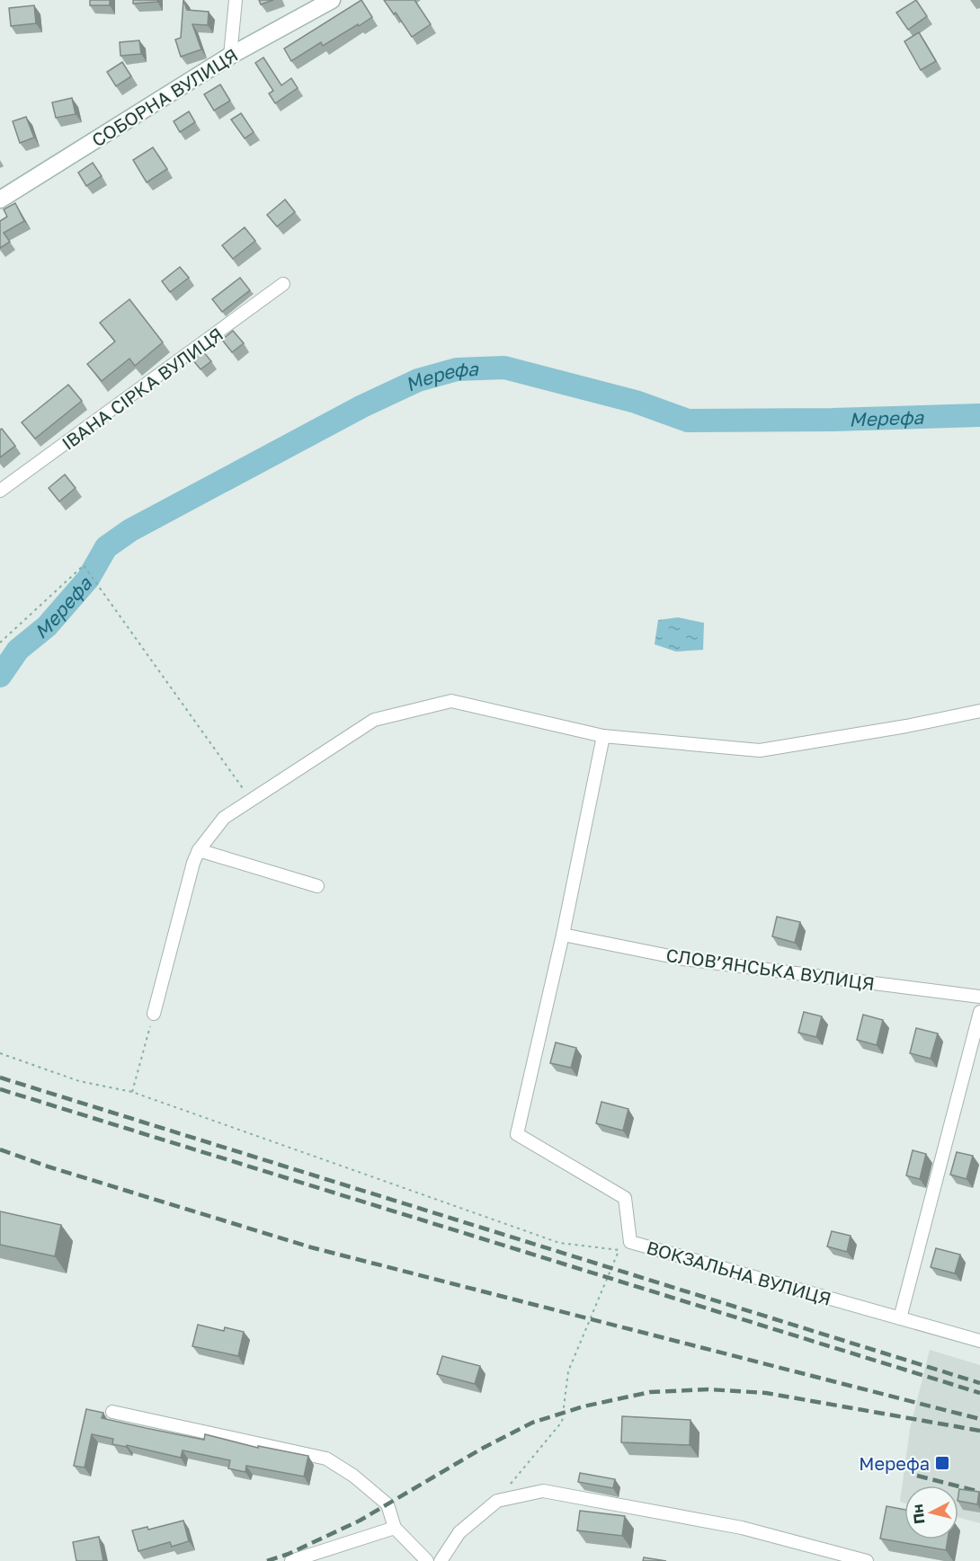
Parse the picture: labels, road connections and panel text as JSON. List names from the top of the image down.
{
  "streets": {
    "street": [
      "СОБОРНА ВУЛИЦЯ",
      "ІВАНА СІРКА ВУЛИЦЯ",
      "СЛОВ’ЯНСЬКА ВУЛИЦЯ",
      "ВОКЗАЛЬНА ВУЛИЦЯ"
    ]
  },
  "crossings": [
    ["СЛОВ’ЯНСЬКА ВУЛИЦЯ", "ВОКЗАЛЬНА ВУЛИЦЯ"]
  ],
  "water": ["Мерефа"],
  "places": {
    "transit": ["Мерефа"]
  },
  "north": "left"
}
